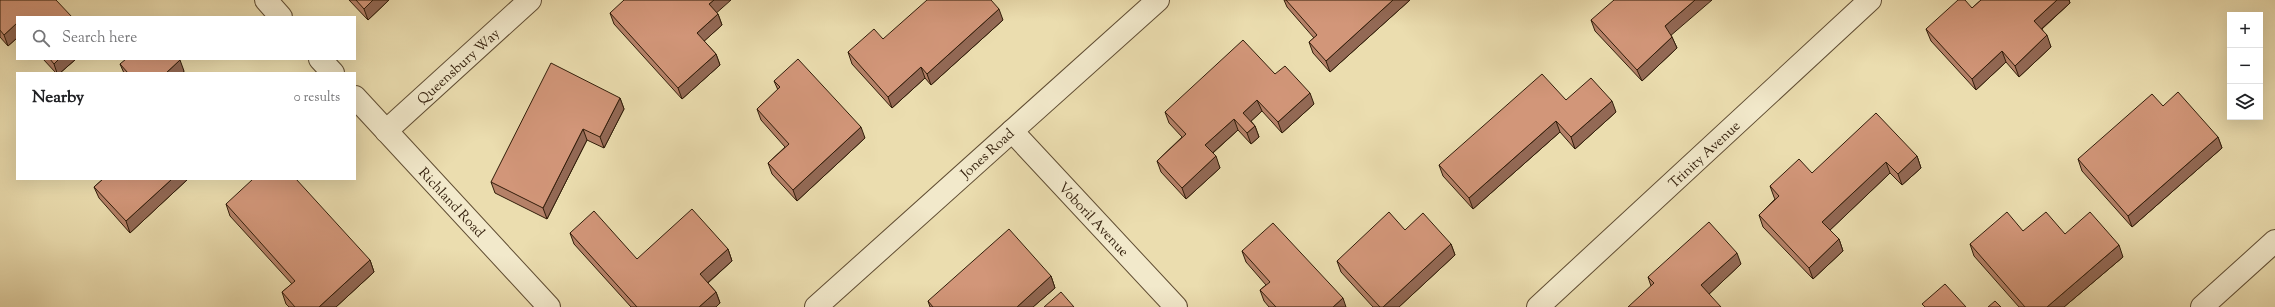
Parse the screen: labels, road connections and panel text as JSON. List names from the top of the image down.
{
  "streets": {
    "street": [
      "Queensbury Way",
      "Jones Road",
      "Trinity Avenue",
      "Richland Road",
      "Voboril Avenue"
    ]
  },
  "crossings": [
    ["Queensbury Way", "Richland Road"],
    ["Jones Road", "Voboril Avenue"]
  ],
  "page": {
    "map_buttons": ["+", "−"],
    "search": "Search here",
    "heading": ["Nearby", "0 results"]
  }
}
